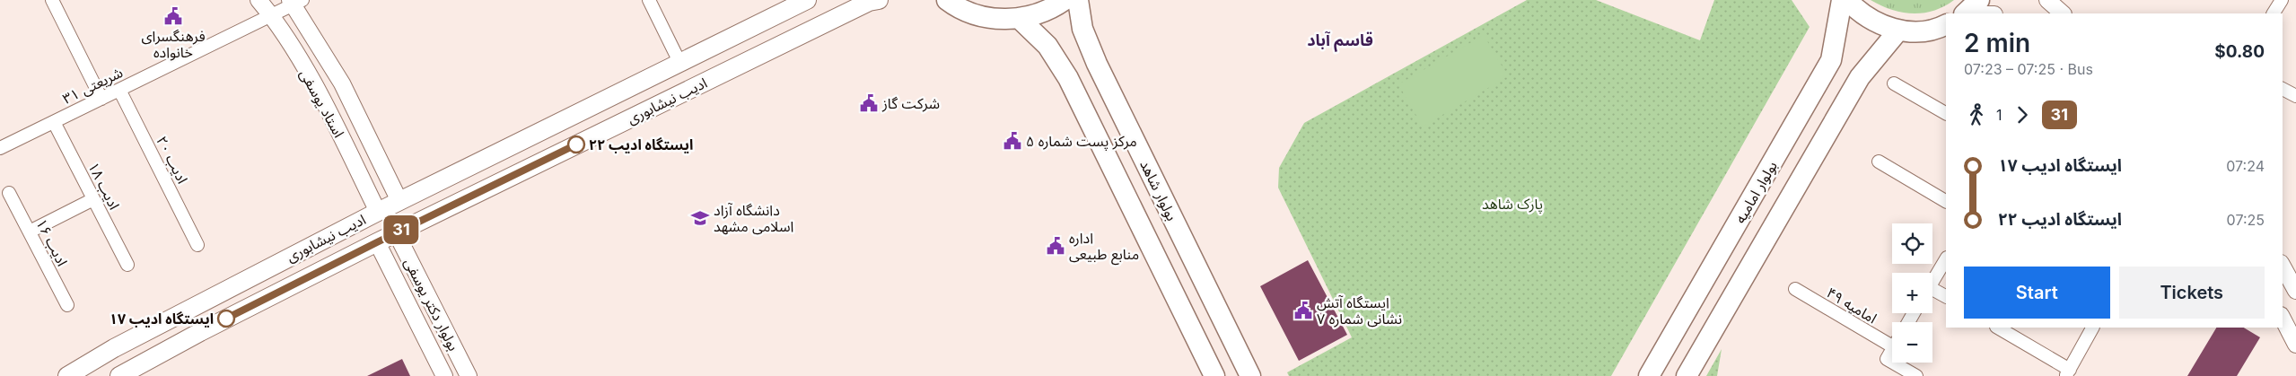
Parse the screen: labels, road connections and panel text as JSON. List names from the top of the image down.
{
  "streets": {
    "main road": ["ادیب نیشابوری", "بولوار شاهد", "بولوار امامیه"],
    "street": [
      "شریعتی ۳۱",
      "استاد یوسفی",
      "ادیب ۲۰",
      "ادیب ۱۸",
      "ادیب ۱۶",
      "بولوار دکتر یوسفی",
      "امامیه ۴۹"
    ]
  },
  "crossings": [
    ["شریعتی ۳۱", "استاد یوسفی"],
    ["شریعتی ۳۱", "ادیب ۲۰"],
    ["شریعتی ۳۱", "ادیب ۱۸"],
    ["ادیب نیشابوری", "استاد یوسفی"],
    ["ادیب نیشابوری", "بولوار دکتر یوسفی"]
  ],
  "districts": ["قاسم آباد"],
  "parks": ["پارک شاهد"],
  "places": {
    "public building": [
      "فرهنگسرای خانواده",
      "شرکت گاز",
      "مرکز پست شماره ۵",
      "اداره منابع طبیعی",
      "ایستگاه آتش نشانی شماره ۷"
    ],
    "other": ["ایستگاه ادیب ۲۲", "ایستگاه ادیب ۱۷"],
    "school or university": ["دانشگاه آزاد اسلامی مشهد"]
  },
  "lines": ["bus line 31"],
  "page": {
    "on_map": "31",
    "heading": ["2 min", "07:23 – 07:25 · Bus", "$0.80"],
    "legs": ["1", "31"],
    "list": [
      {
        "name": "ایستگاه ادیب ۱۷",
        "value": "07:24"
      },
      {
        "name": "ایستگاه ادیب ۲۲",
        "value": "07:25"
      }
    ],
    "map_buttons": ["+", "−"],
    "buttons": ["Start", "Tickets"]
  }
}
